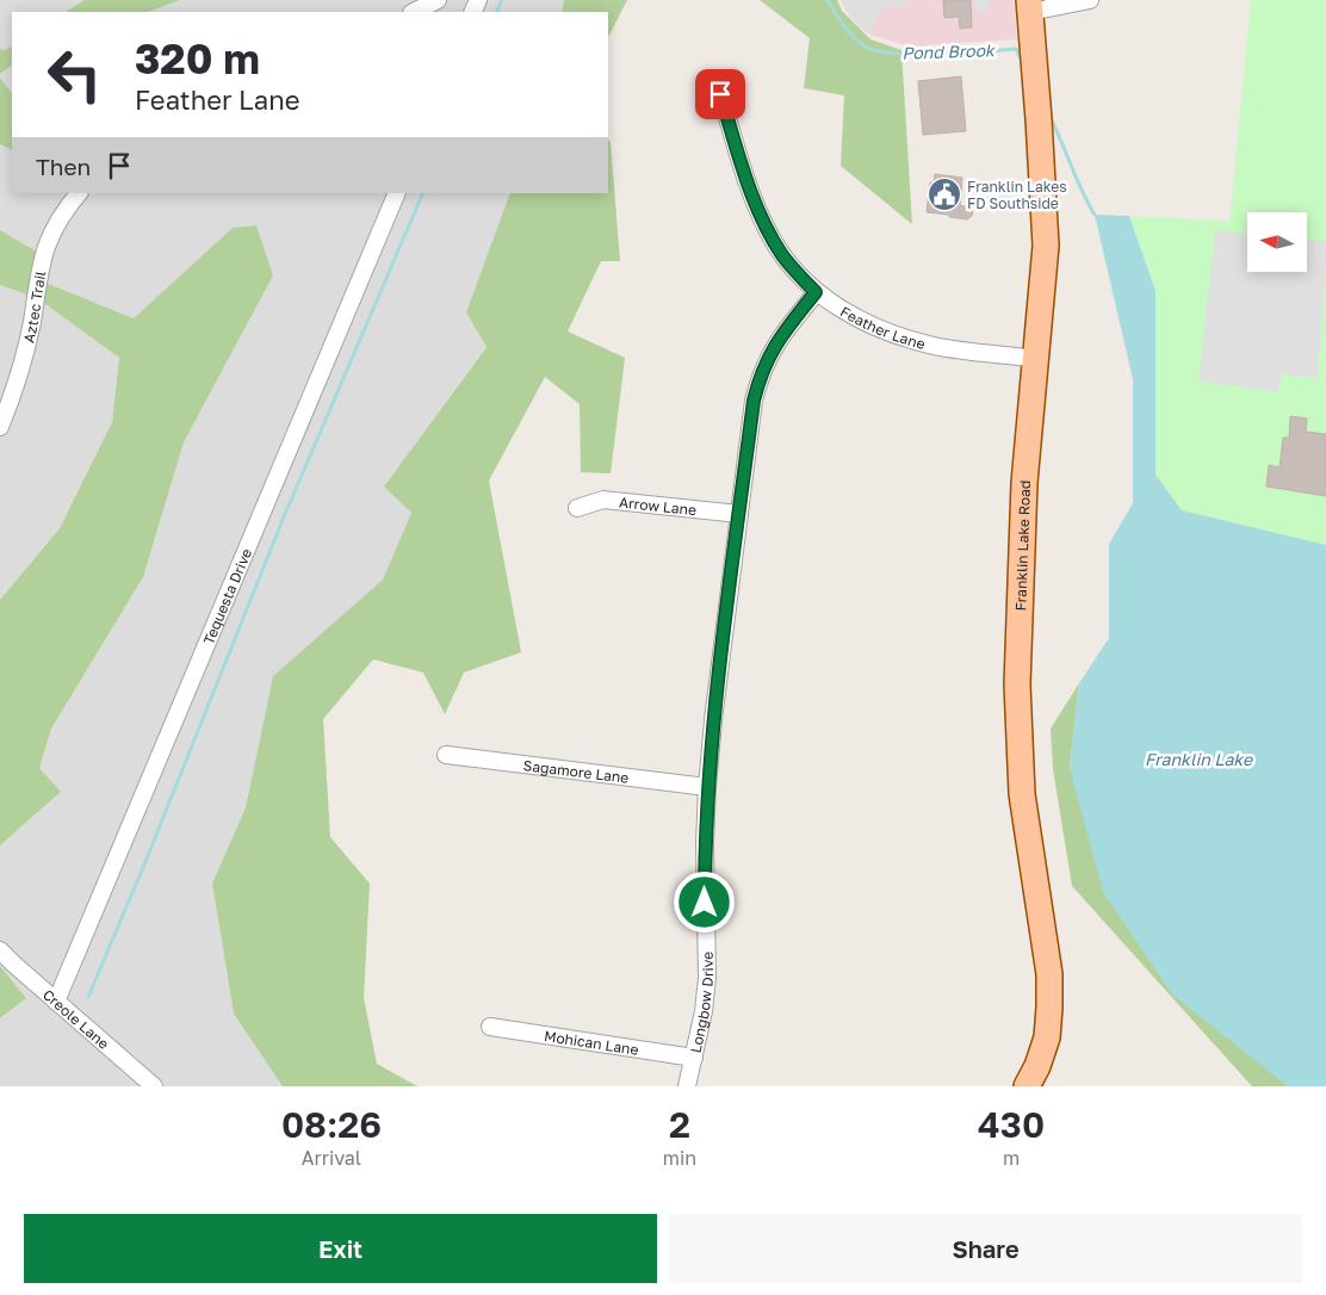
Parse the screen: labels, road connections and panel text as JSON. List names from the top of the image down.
{
  "streets": {
    "main road": ["Franklin Lake Road"],
    "street": [
      "Aztec Trail",
      "Feather Lane",
      "Arrow Lane",
      "Tequesta Drive",
      "Sagamore Lane",
      "Longbow Drive",
      "Creole Lane",
      "Mohican Lane"
    ]
  },
  "crossings": [
    ["Feather Lane", "Franklin Lake Road"],
    ["Feather Lane", "Longbow Drive"],
    ["Arrow Lane", "Longbow Drive"],
    ["Tequesta Drive", "Creole Lane"],
    ["Sagamore Lane", "Longbow Drive"],
    ["Longbow Drive", "Mohican Lane"]
  ],
  "water": ["Pond Brook", "Franklin Lake"],
  "places": {
    "public building": ["Franklin Lakes FD Southside"]
  },
  "north": "left",
  "page": {
    "turn": ["320 m", "Feather Lane"],
    "then": "Then",
    "eta": [
      "08:26",
      "Arrival",
      "2",
      "min",
      "430",
      "m"
    ],
    "buttons": ["Exit", "Share"]
  }
}
